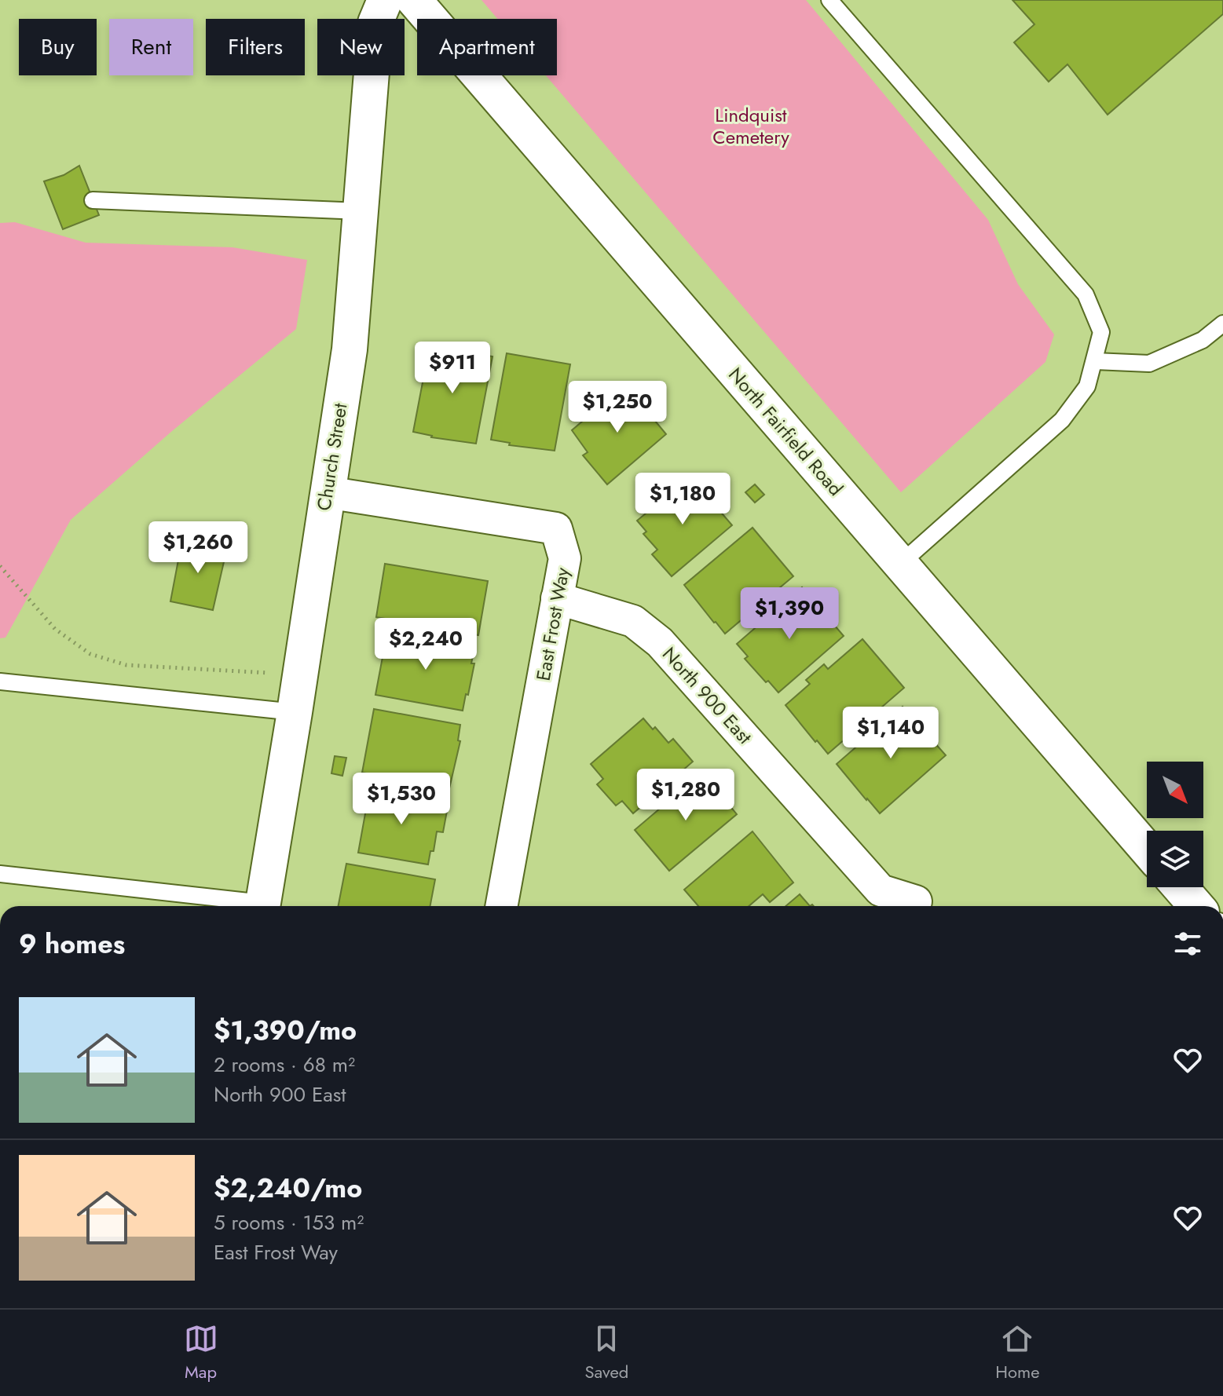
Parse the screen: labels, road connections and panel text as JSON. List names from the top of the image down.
{
  "streets": {
    "main road": ["North Fairfield Road", "Church Street"],
    "street": ["East Frost Way", "North 900 East"]
  },
  "crossings": [
    ["Church Street", "East Frost Way"],
    ["East Frost Way", "North 900 East"]
  ],
  "parks": ["Lindquist Cemetery"],
  "north": "bottom right",
  "page": {
    "chip": [
      "Buy",
      "Rent",
      "Filters",
      "New",
      "Apartment"
    ],
    "price": [
      "$911",
      "$1,250",
      "$1,180",
      "$1,260",
      "$1,390",
      "$2,240",
      "$1,140",
      "$1,280",
      "$1,530"
    ],
    "heading": "9 homes",
    "list": [
      {
        "name": "$1,390/mo",
        "note": "2 rooms · 68 m² · North 900 East"
      },
      {
        "name": "$2,240/mo",
        "note": "5 rooms · 153 m² · East Frost Way"
      }
    ],
    "tabs": ["Map", "Saved", "Home"]
  }
}
